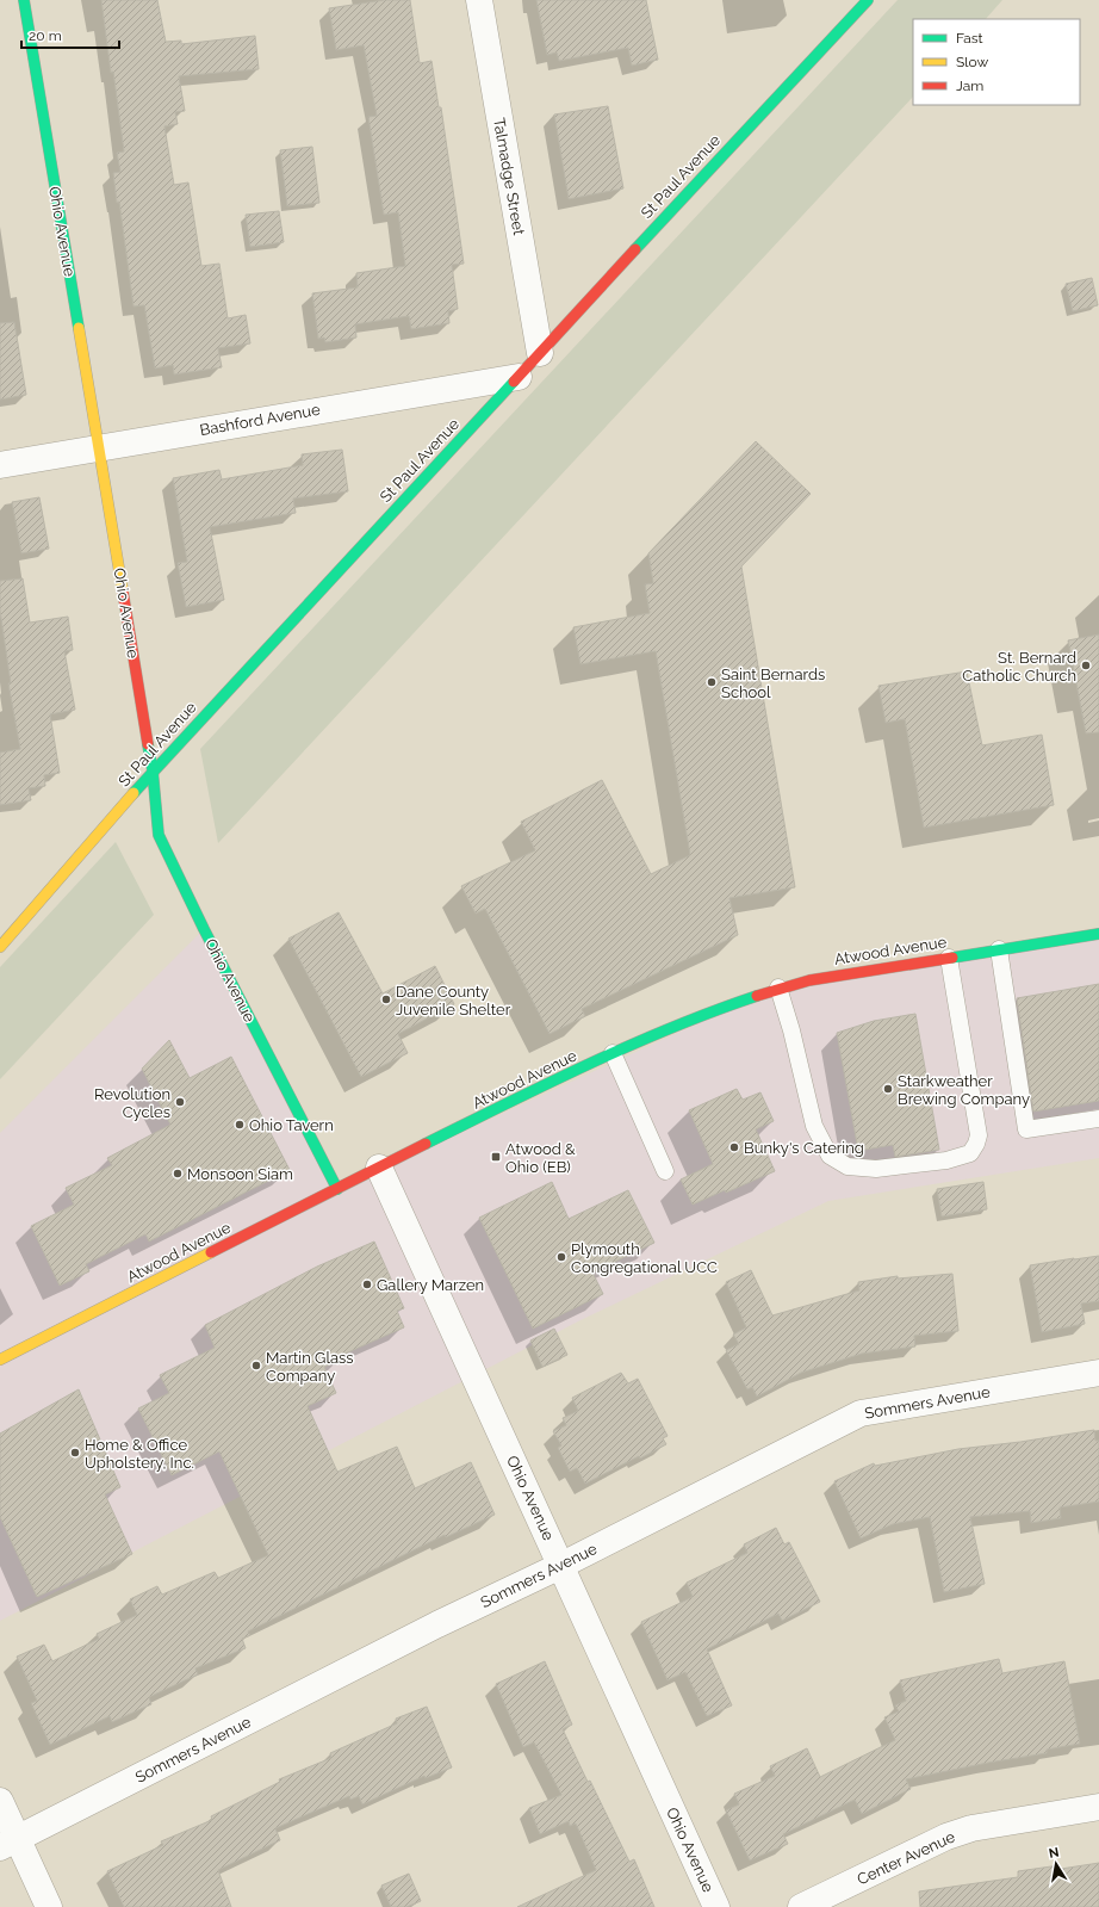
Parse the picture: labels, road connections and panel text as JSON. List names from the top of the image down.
{
  "streets": {
    "street": [
      "Talmadge Street",
      "St Paul Avenue",
      "Ohio Avenue",
      "Bashford Avenue",
      "Atwood Avenue",
      "Sommers Avenue",
      "Center Avenue"
    ]
  },
  "crossings": [
    ["Talmadge Street", "St Paul Avenue"],
    ["St Paul Avenue", "Ohio Avenue"],
    ["St Paul Avenue", "Bashford Avenue"],
    ["Ohio Avenue", "Bashford Avenue"],
    ["Ohio Avenue", "Atwood Avenue"],
    ["Ohio Avenue", "Sommers Avenue"]
  ],
  "places": {
    "other": [
      "St. Bernard Catholic Church",
      "Saint Bernards School",
      "Dane County Juvenile Shelter",
      "Starkweather Brewing Company",
      "Revolution Cycles",
      "Ohio Tavern",
      "Bunky's Catering",
      "Monsoon Siam",
      "Plymouth Congregational UCC",
      "Gallery Marzen",
      "Martin Glass Company",
      "Home & Office Upholstery, Inc."
    ],
    "transit": ["Atwood & Ohio (EB)"]
  },
  "legend": ["Fast", "Slow", "Jam"],
  "scale_bar": "20 m",
  "north": "top"
}
